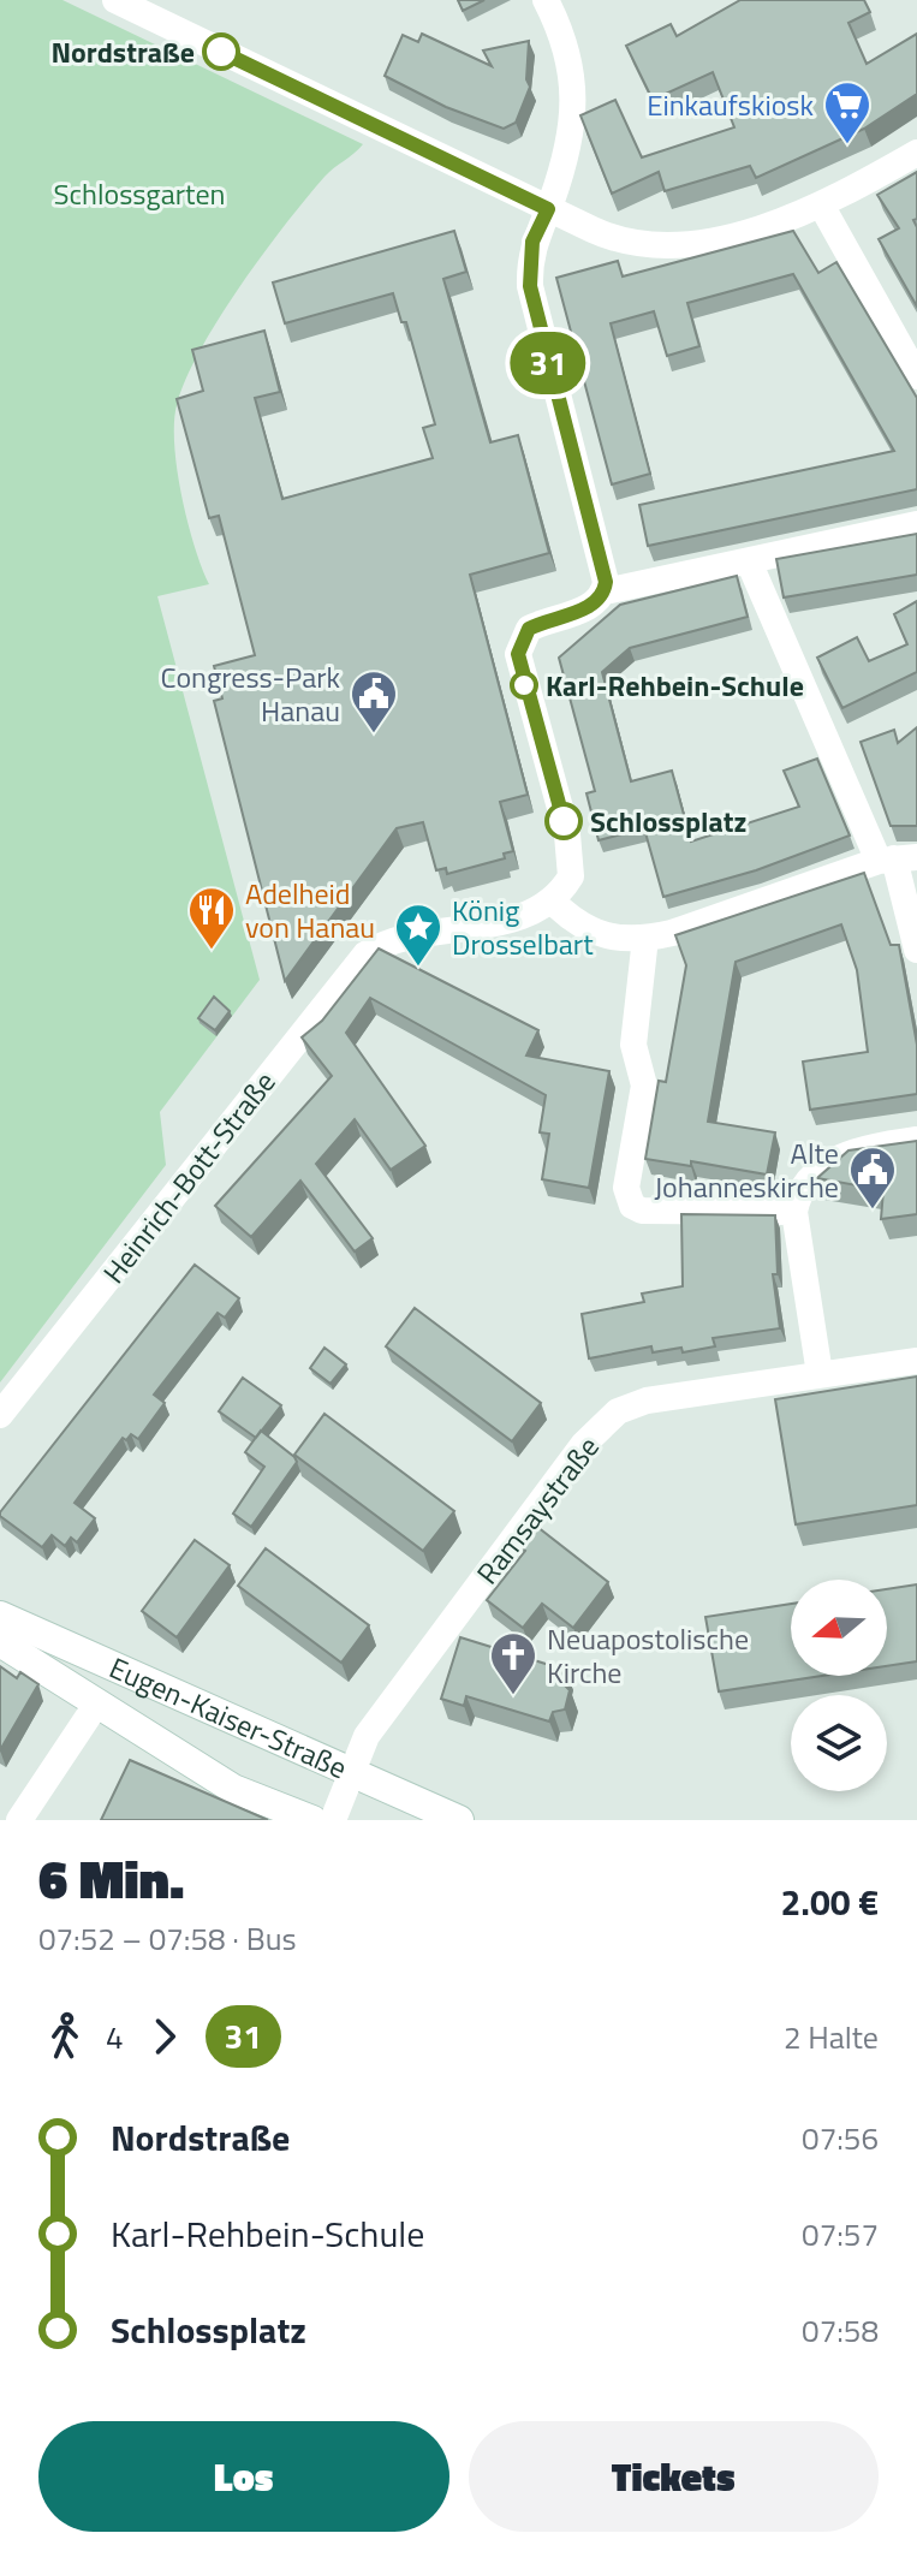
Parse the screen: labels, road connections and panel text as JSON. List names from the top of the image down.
{
  "streets": {
    "main road": ["Eugen-Kaiser-Straße"],
    "street": ["Heinrich-Bott-Straße", "Ramsaystraße"]
  },
  "crossings": [
    ["Ramsaystraße", "Eugen-Kaiser-Straße"]
  ],
  "parks": ["Schlossgarten"],
  "places": {
    "other": ["Nordstraße", "Karl-Rehbein-Schule", "Schlossplatz"],
    "supermarket": ["Einkaufskiosk"],
    "public building": ["Congress-Park Hanau", "Alte Johanneskirche"],
    "restaurant": ["Adelheid von Hanau"],
    "place": ["König Drosselbart"],
    "church": ["Neuapostolische Kirche"]
  },
  "lines": ["bus line 31"],
  "north": "left",
  "page": {
    "on_map": "31",
    "heading": ["6 Min.", "07:52 – 07:58 · Bus", "2.00 €"],
    "legs": ["4", "31", "2 Halte"],
    "list": [
      {
        "name": "Nordstraße",
        "value": "07:56"
      },
      {
        "name": "Karl-Rehbein-Schule",
        "value": "07:57"
      },
      {
        "name": "Schlossplatz",
        "value": "07:58"
      }
    ],
    "buttons": ["Los", "Tickets"]
  }
}
